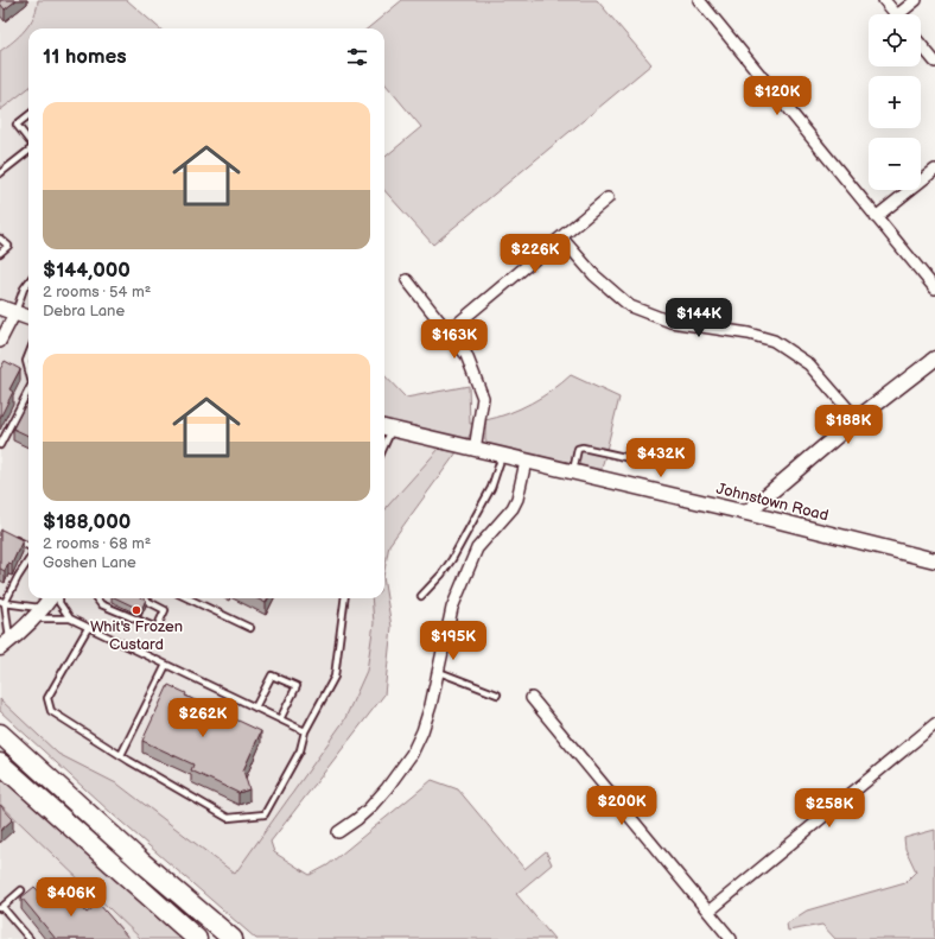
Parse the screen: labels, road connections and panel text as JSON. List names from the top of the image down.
{
  "streets": {
    "main road": ["Johnstown Road"]
  },
  "places": ["Whit's Frozen Custard"],
  "page": {
    "map_buttons": ["+", "−"],
    "heading": "11 homes",
    "price": [
      "$120K",
      "$226K",
      "$144K",
      "$163K",
      "$188K",
      "$432K",
      "$195K",
      "$262K",
      "$200K",
      "$258K",
      "$406K"
    ],
    "list": [
      {
        "name": "$144,000",
        "note": "2 rooms · 54 m² · Debra Lane"
      },
      {
        "name": "$188,000",
        "note": "2 rooms · 68 m² · Goshen Lane"
      }
    ]
  }
}
